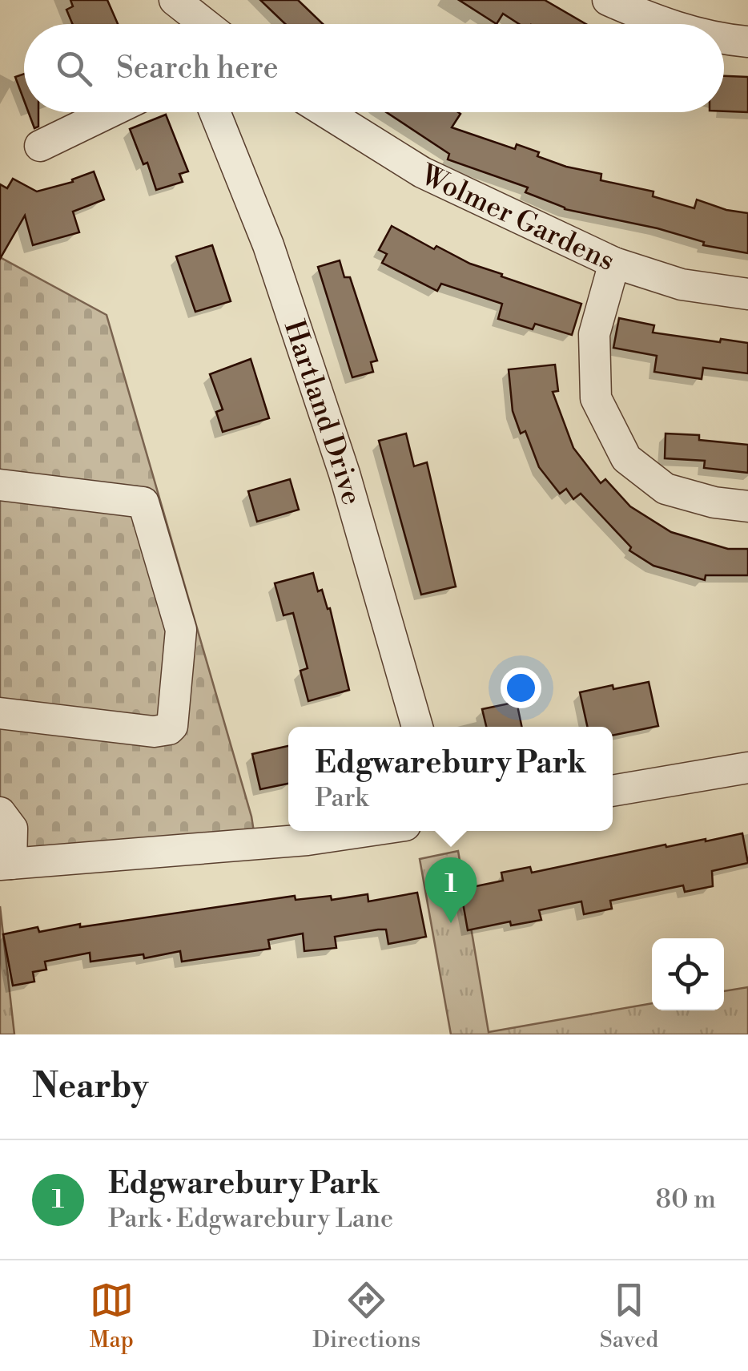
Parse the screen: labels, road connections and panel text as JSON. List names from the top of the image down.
{
  "streets": {
    "street": ["Wolmer Gardens", "Hartland Drive"]
  },
  "page": {
    "search": "Search here",
    "popup": ["Edgwarebury Park", "Park"],
    "pins": "1",
    "heading": "Nearby",
    "list": [
      {
        "mark": "1",
        "name": "Edgwarebury Park",
        "note": "Park · Edgwarebury Lane",
        "value": "80 m"
      }
    ],
    "nav": ["Map", "Directions", "Saved"]
  }
}
